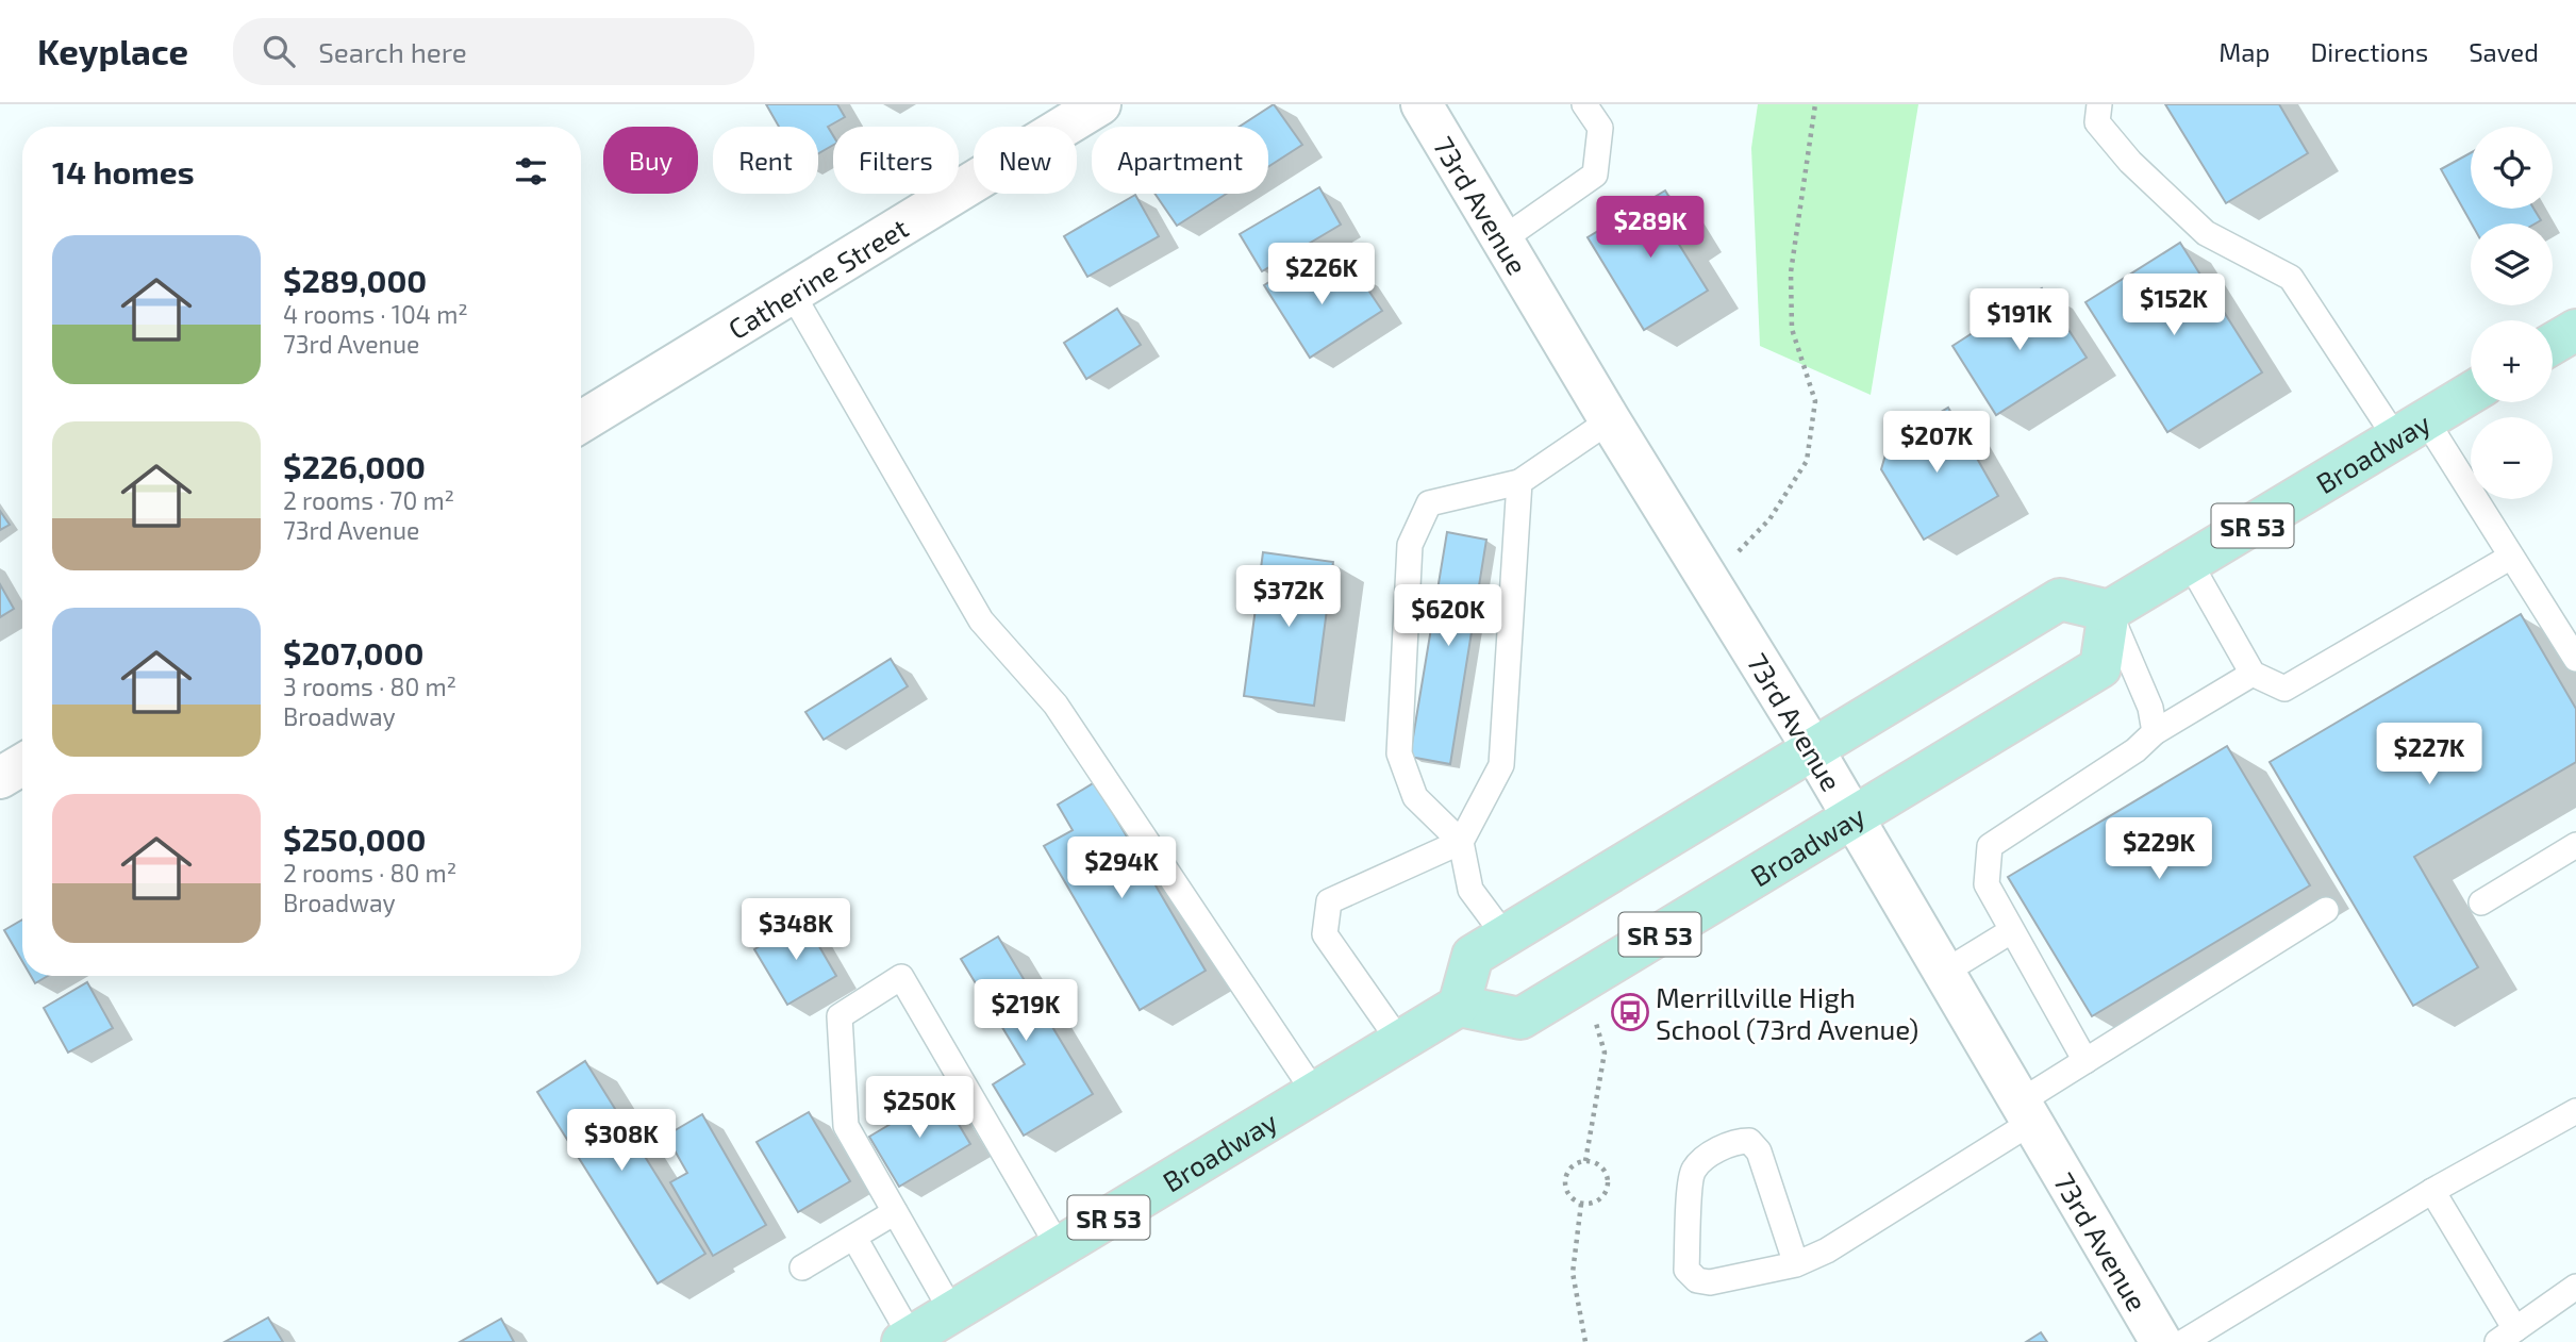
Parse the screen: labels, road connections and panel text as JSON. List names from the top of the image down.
{
  "streets": {
    "main road": ["Broadway", "SR 53"],
    "street": ["73rd Avenue", "Catherine Street"]
  },
  "crossings": [
    ["73rd Avenue", "Broadway"],
    ["73rd Avenue", "SR 53"],
    ["Broadway", "SR 53"]
  ],
  "places": {
    "bus stop": ["Merrillville High School (73rd Avenue)"]
  },
  "page": {
    "header": "Keyplace",
    "search": "Search here",
    "nav": ["Map", "Directions", "Saved"],
    "map_buttons": ["+", "−"],
    "chip": [
      "Buy",
      "Rent",
      "Filters",
      "New",
      "Apartment"
    ],
    "heading": "14 homes",
    "price": [
      "$289K",
      "$226K",
      "$152K",
      "$191K",
      "$207K",
      "$372K",
      "$620K",
      "$227K",
      "$229K",
      "$294K",
      "$348K",
      "$219K",
      "$250K",
      "$308K"
    ],
    "list": [
      {
        "name": "$289,000",
        "note": "4 rooms · 104 m² · 73rd Avenue"
      },
      {
        "name": "$226,000",
        "note": "2 rooms · 70 m² · 73rd Avenue"
      },
      {
        "name": "$207,000",
        "note": "3 rooms · 80 m² · Broadway"
      },
      {
        "name": "$250,000",
        "note": "2 rooms · 80 m² · Broadway"
      }
    ]
  }
}
